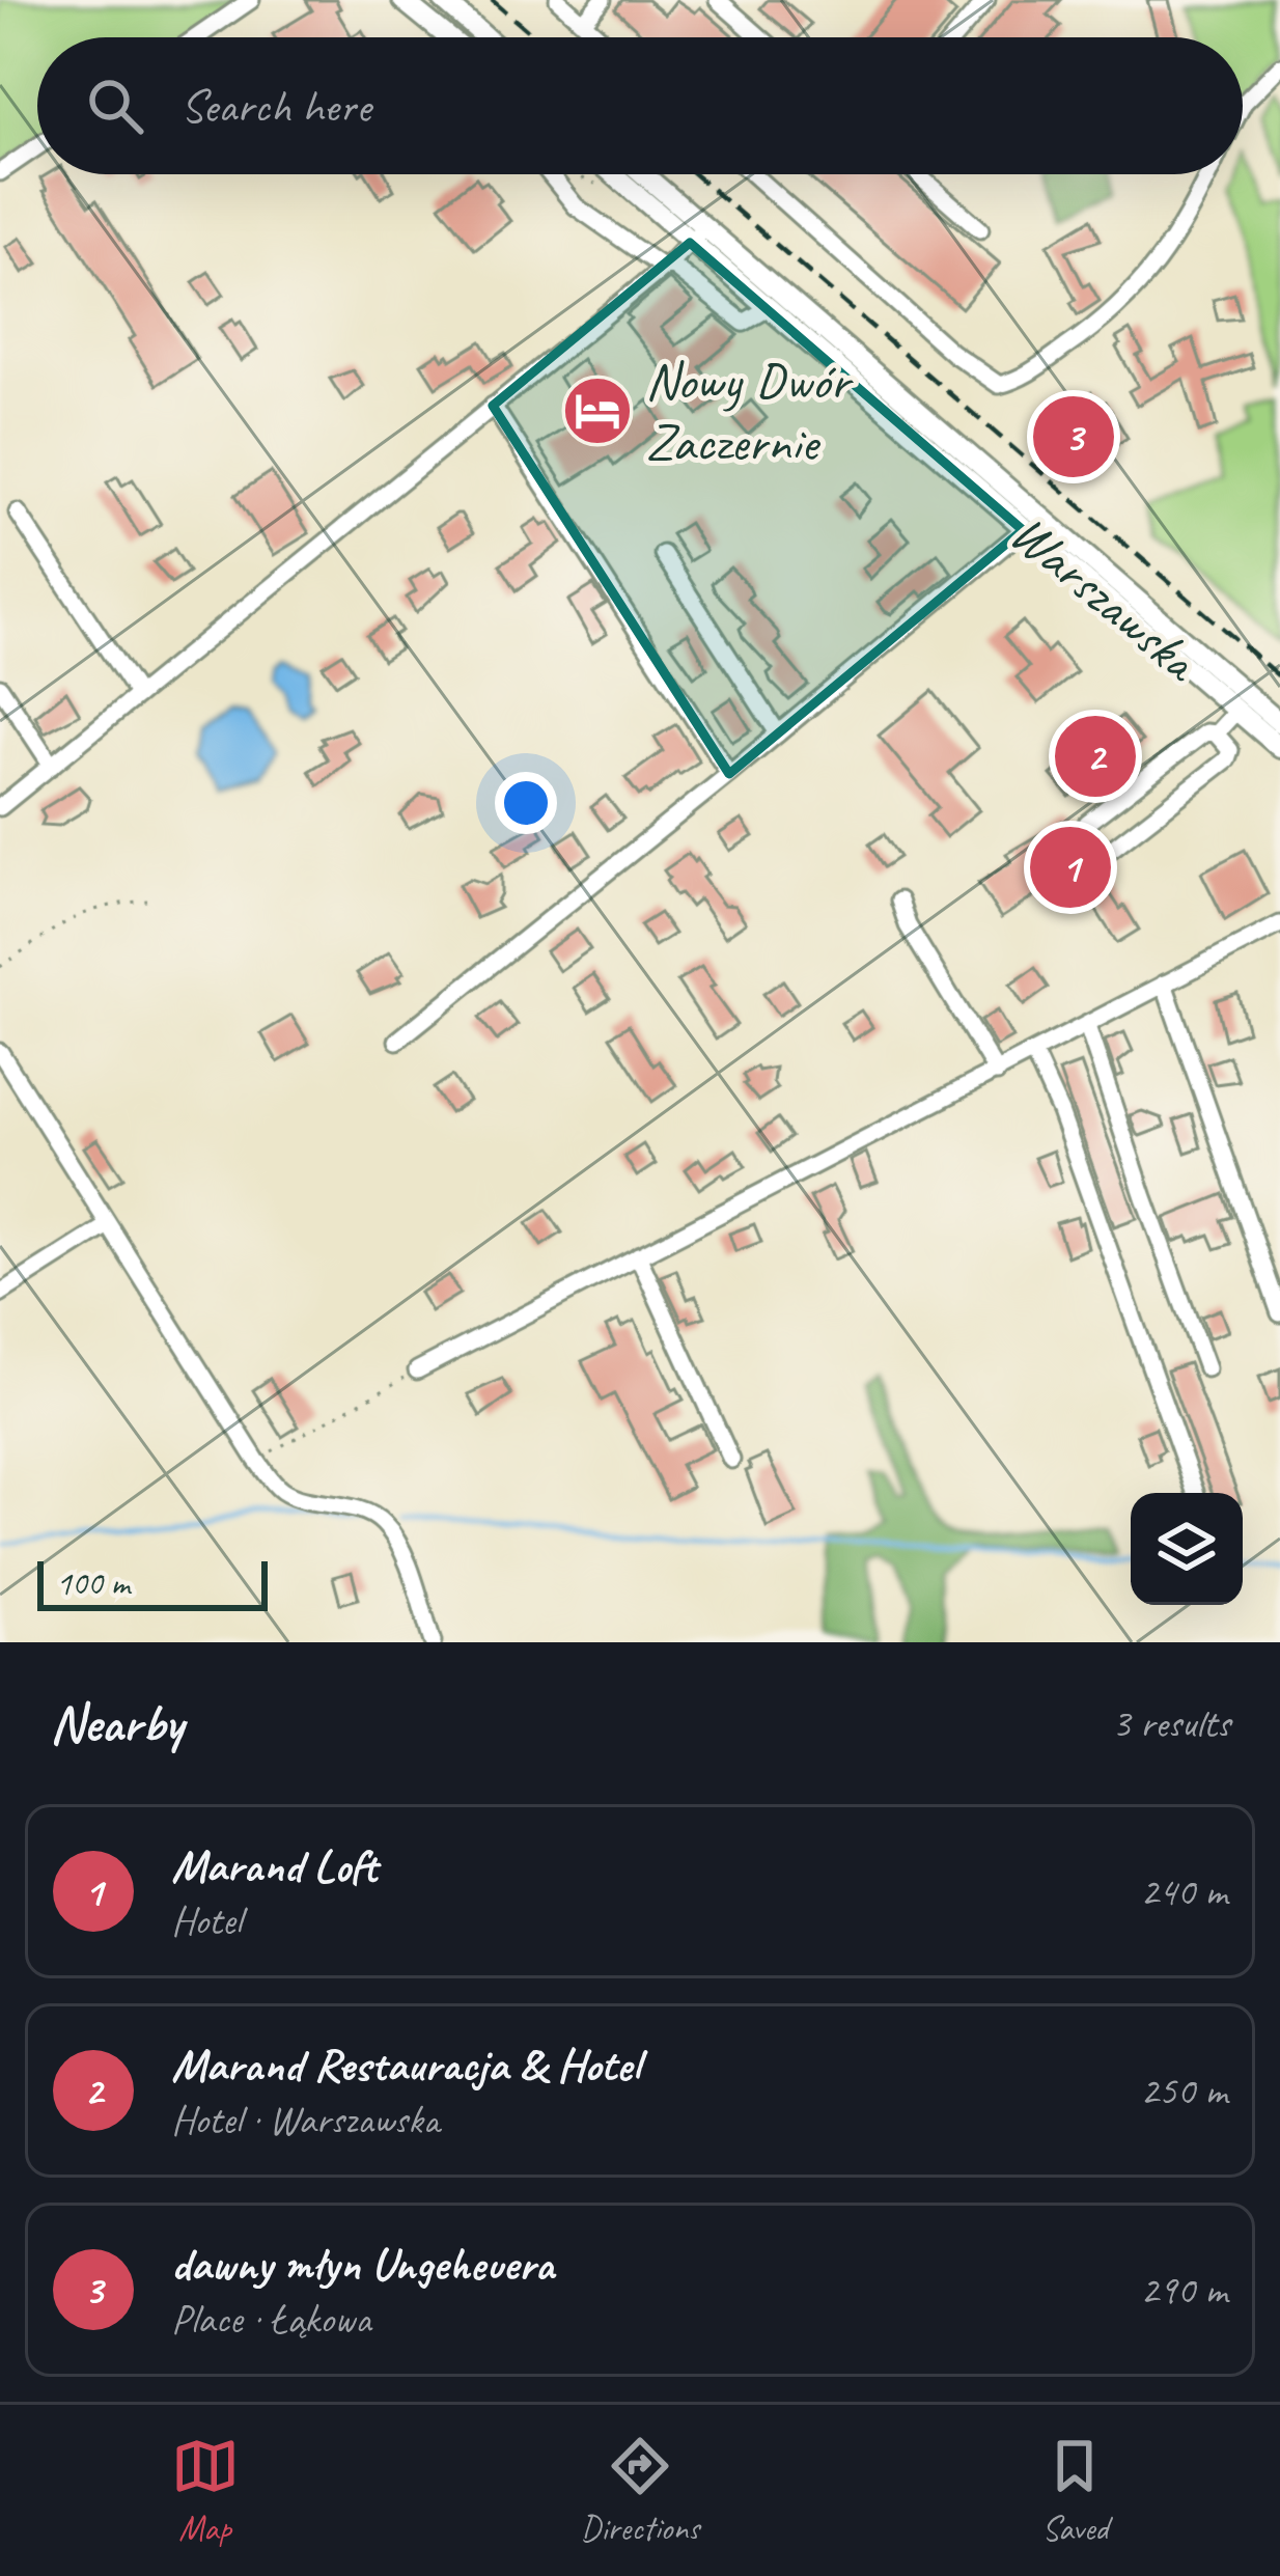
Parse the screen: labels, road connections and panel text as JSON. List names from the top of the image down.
{
  "streets": {
    "main road": ["Warszawska"]
  },
  "places": {
    "hotel": ["Nowy Dwór Zaczernie"]
  },
  "scale_bar": "100 m",
  "page": {
    "search": "Search here",
    "pins": ["3", "2", "1"],
    "scale": "100 m",
    "heading": ["Nearby", "3 results"],
    "list": [
      {
        "mark": "1",
        "name": "Marand Loft",
        "note": "Hotel",
        "value": "240 m"
      },
      {
        "mark": "2",
        "name": "Marand Restauracja & Hotel",
        "note": "Hotel · Warszawska",
        "value": "250 m"
      },
      {
        "mark": "3",
        "name": "dawny młyn Ungeheuera",
        "note": "Place · Łąkowa",
        "value": "290 m"
      }
    ],
    "nav": ["Map", "Directions", "Saved"]
  }
}
